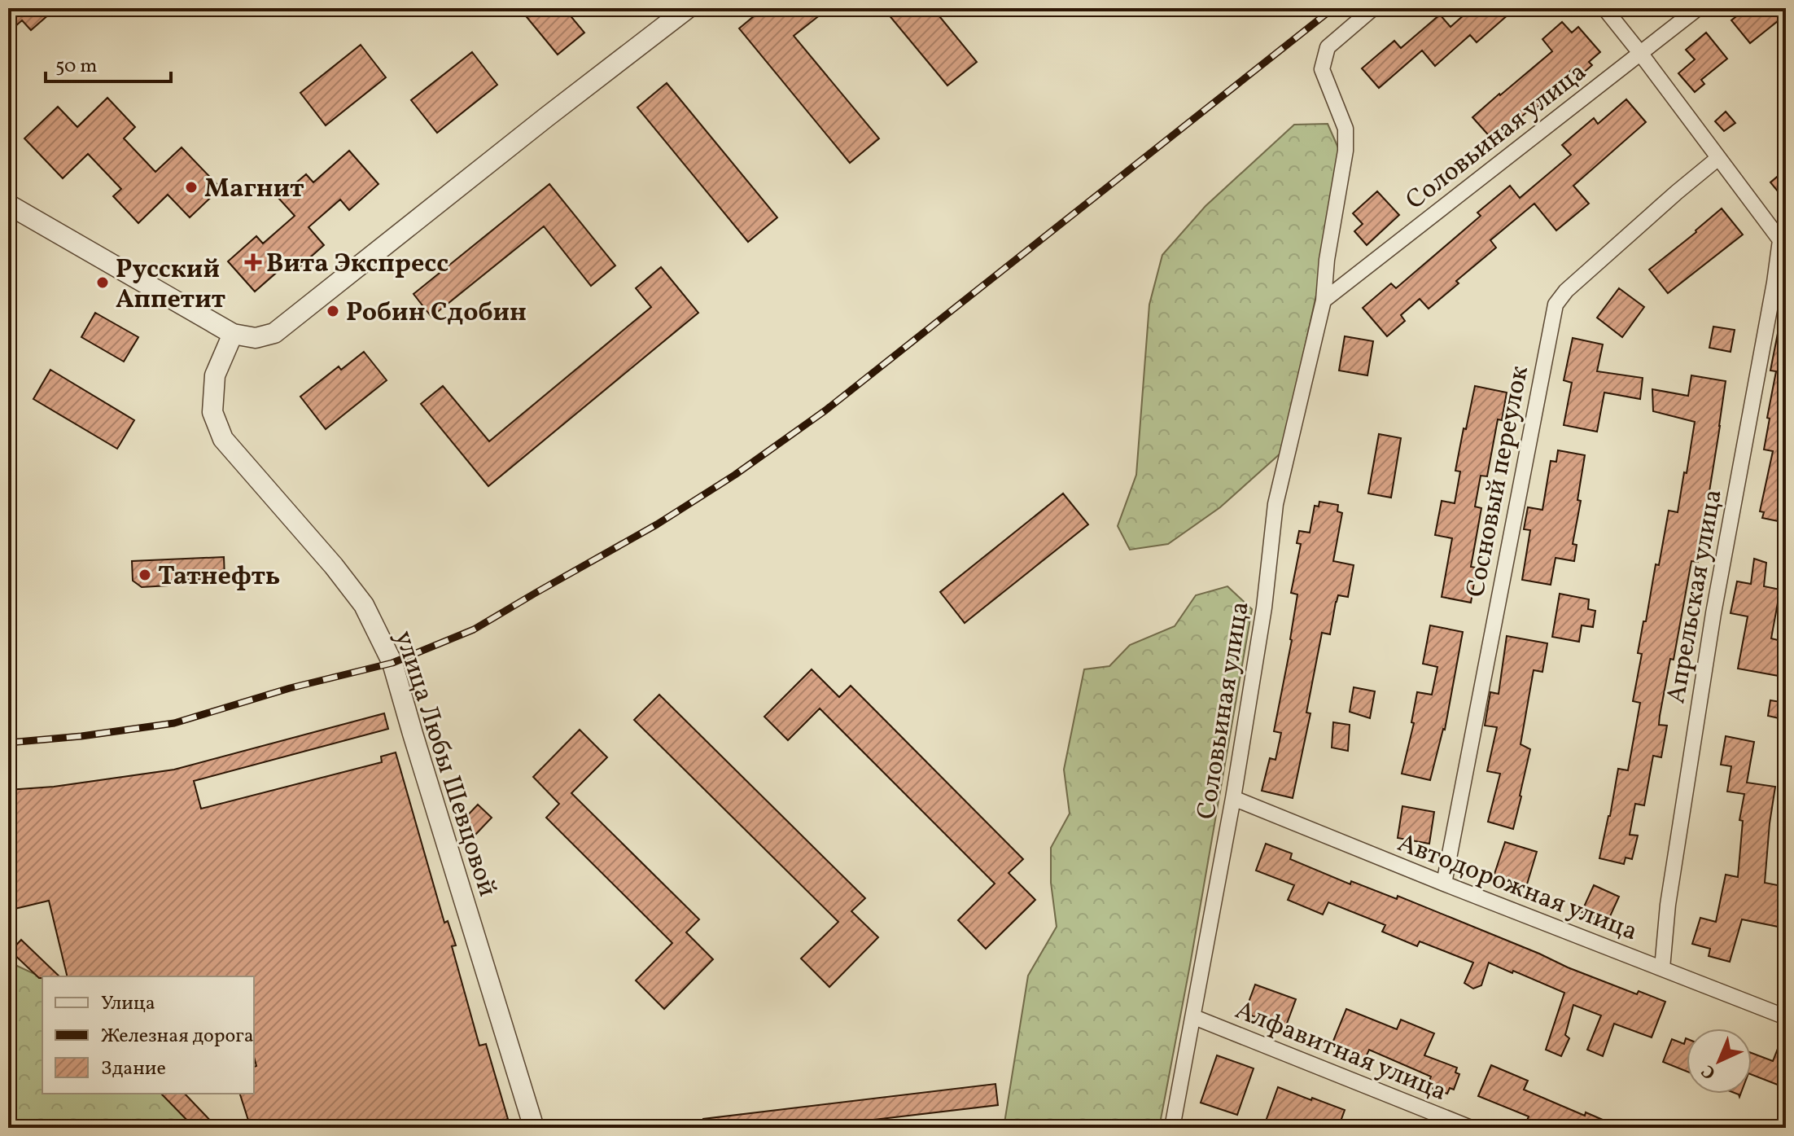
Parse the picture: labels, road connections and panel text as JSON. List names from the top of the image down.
{
  "streets": {
    "street": [
      "Соловьиная улица",
      "Сосновый переулок",
      "Апрельская улица",
      "улица Любы Шевцовой",
      "Автодорожная улица",
      "Алфавитная улица"
    ]
  },
  "crossings": [
    ["Соловьиная улица", "Автодорожная улица"],
    ["Соловьиная улица", "Алфавитная улица"],
    ["Сосновый переулок", "Автодорожная улица"],
    ["Апрельская улица", "Автодорожная улица"]
  ],
  "places": {
    "other": [
      "Магнит",
      "Русский Аппетит",
      "Робин Сдобин",
      "Татнефть"
    ],
    "health": ["Вита Экспресс"]
  },
  "legend": ["Улица", "Железная дорога", "Здание"],
  "scale_bar": "50 m",
  "north": "bottom left"
}
